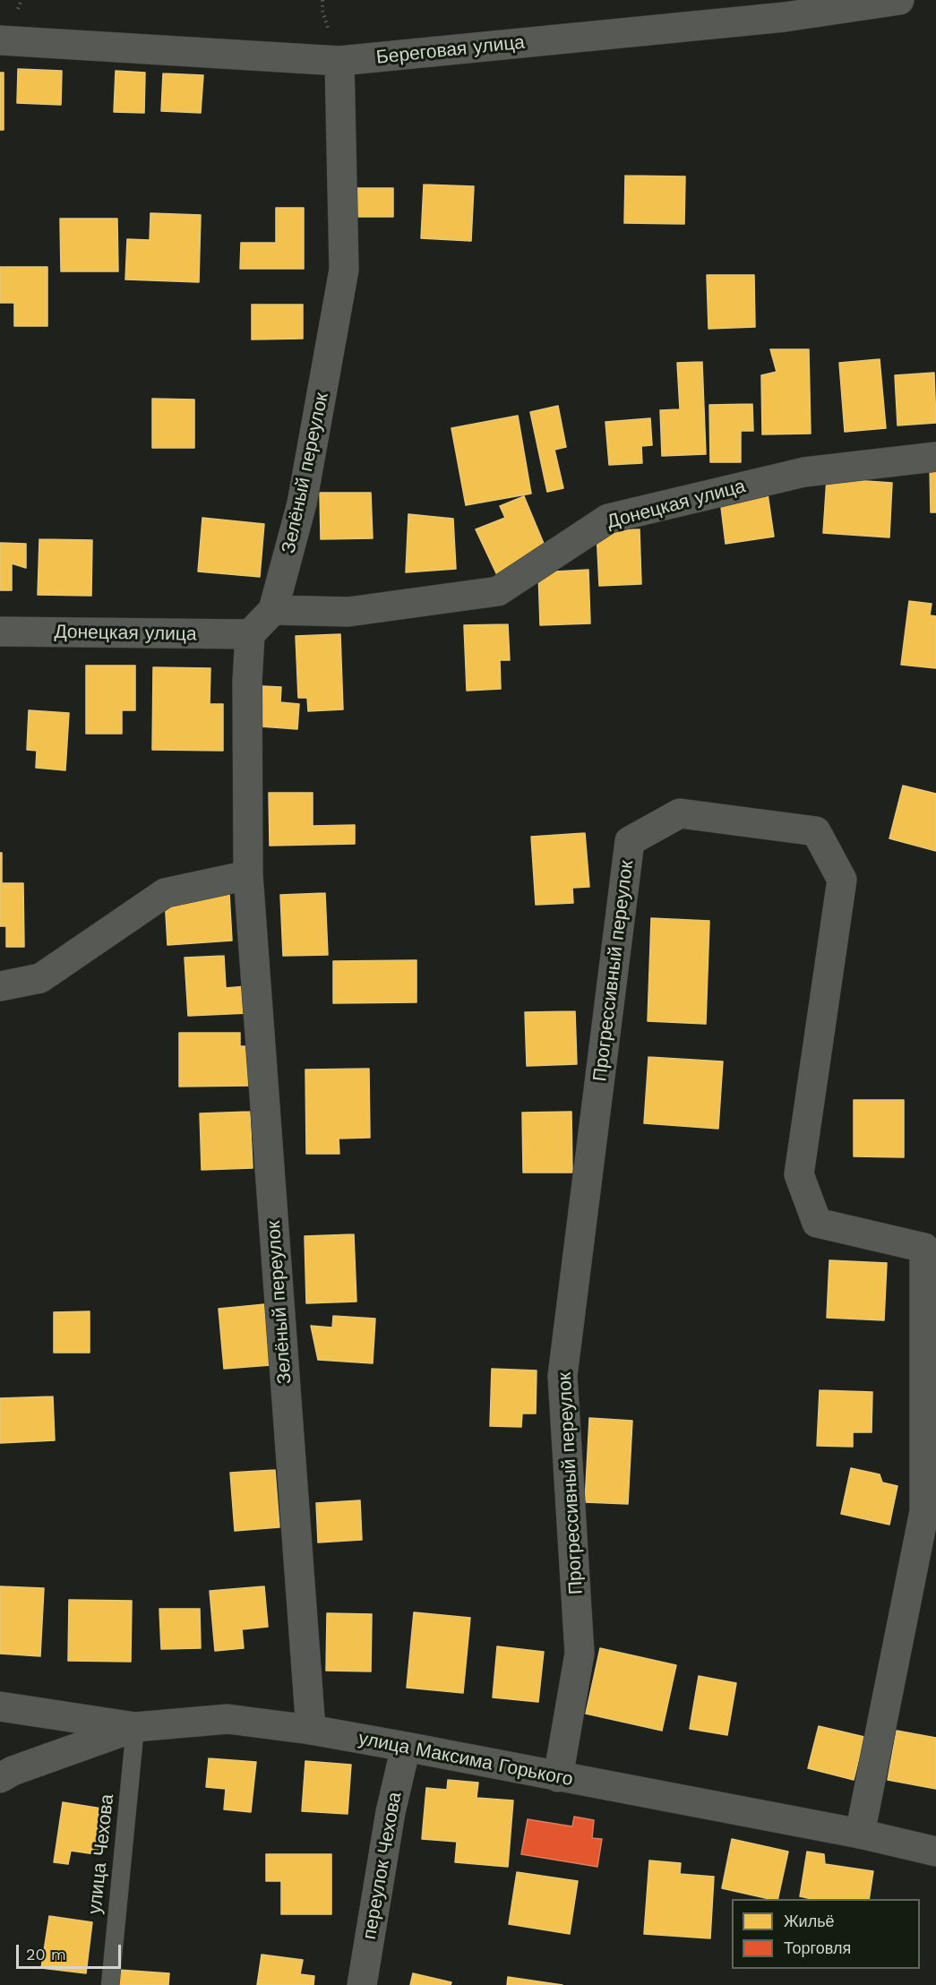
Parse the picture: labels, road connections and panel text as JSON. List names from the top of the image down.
{
  "streets": {
    "street": [
      "Береговая улица",
      "Зелёный переулок",
      "Донецкая улица",
      "Прогрессивный переулок",
      "улица Максима Горького",
      "переулок Чехова"
    ],
    "lane": ["улица Чехова"]
  },
  "crossings": [
    ["Береговая улица", "Зелёный переулок"],
    ["Зелёный переулок", "Донецкая улица"],
    ["Зелёный переулок", "улица Максима Горького"],
    ["Прогрессивный переулок", "улица Максима Горького"],
    ["улица Максима Горького", "улица Чехова"],
    ["улица Максима Горького", "переулок Чехова"]
  ],
  "legend": ["Жильё", "Торговля"],
  "scale_bar": "20 m"
}
